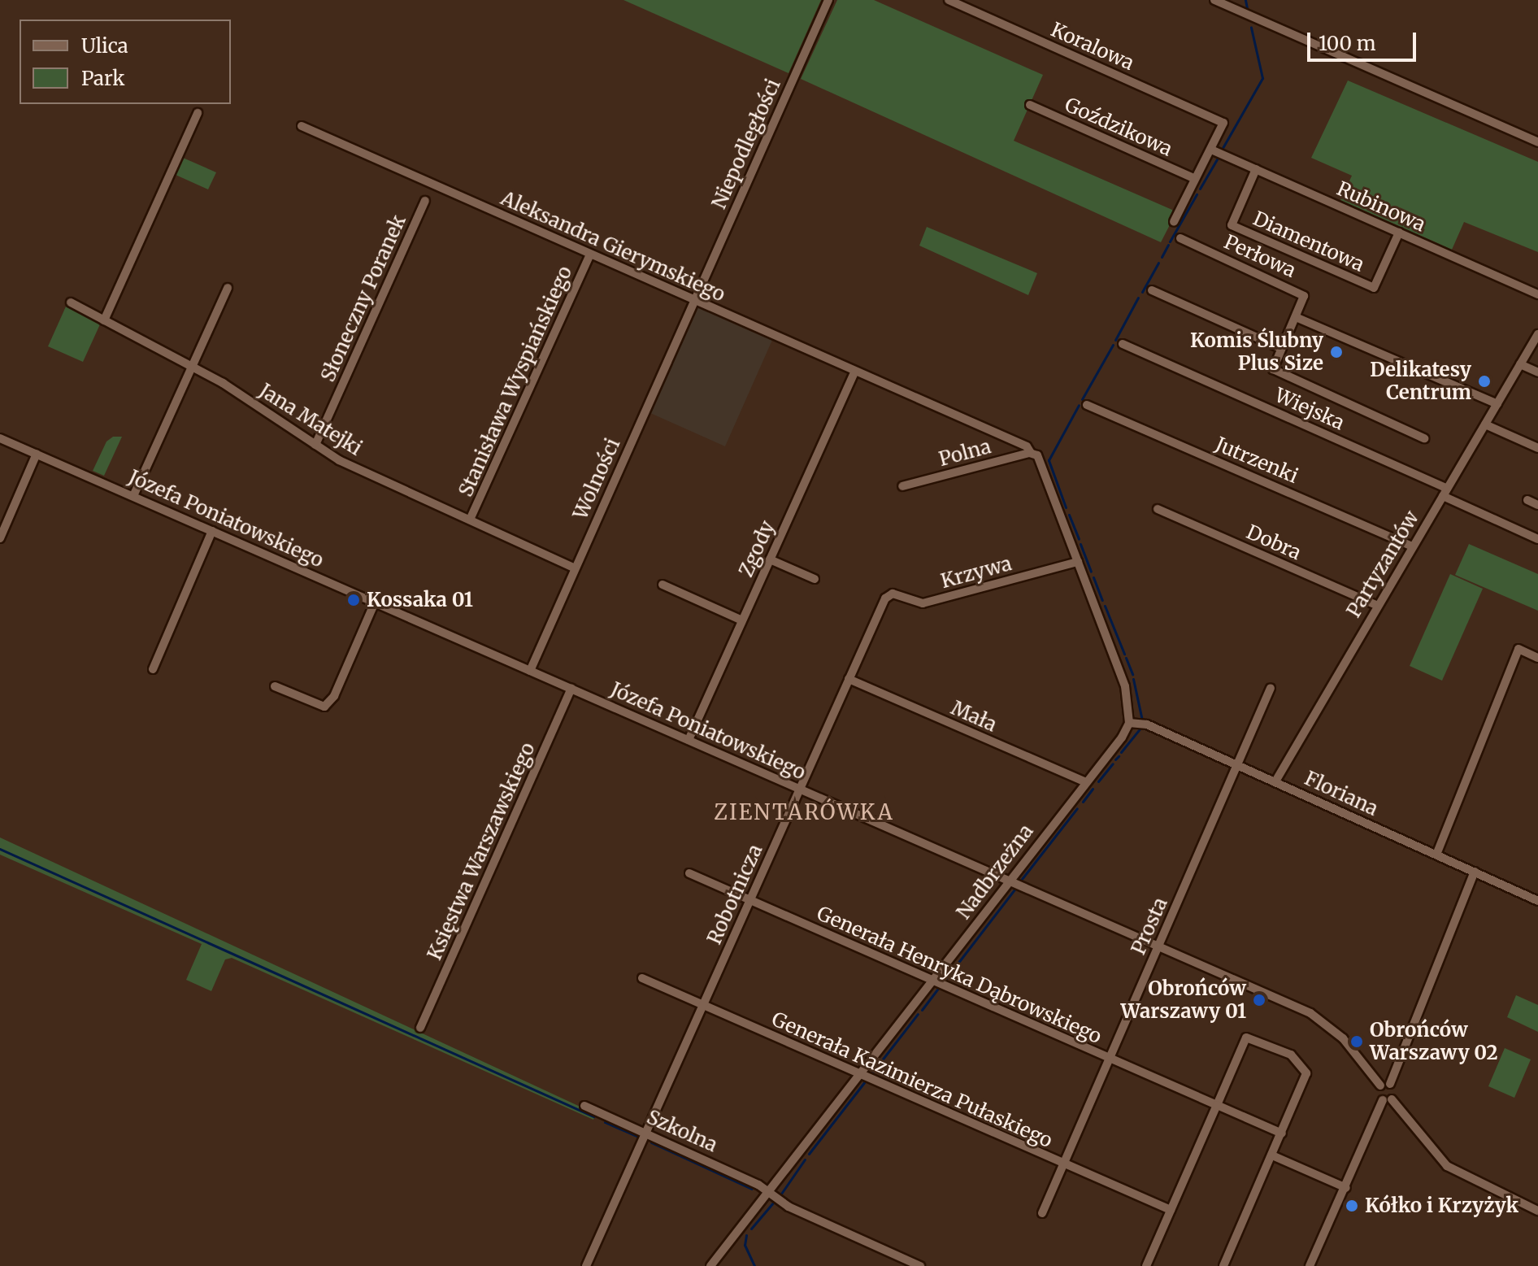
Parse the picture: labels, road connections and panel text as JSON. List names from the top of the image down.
{
  "streets": {
    "street": [
      "Koralowa",
      "Goździkowa",
      "Niepodległości",
      "Rubinowa",
      "Diamentowa",
      "Aleksandra Gierymskiego",
      "Perłowa",
      "Słoneczny Poranek",
      "Stanisława Wyspiańskiego",
      "Wiejska",
      "Jana Matejki",
      "Polna",
      "Jutrzenki",
      "Wolności",
      "Józefa Poniatowskiego",
      "Dobra",
      "Zgody",
      "Partyzantów",
      "Krzywa",
      "Mała",
      "Floriana",
      "Księstwa Warszawskiego",
      "Nadbrzeżna",
      "Robotnicza",
      "Prosta",
      "Generała Henryka Dąbrowskiego",
      "Generała Kazimierza Pułaskiego",
      "Szkolna"
    ]
  },
  "crossings": [
    ["Koralowa", "Rubinowa"],
    ["Niepodległości", "Aleksandra Gierymskiego"],
    ["Niepodległości", "Wolności"],
    ["Rubinowa", "Diamentowa"],
    ["Aleksandra Gierymskiego", "Stanisława Wyspiańskiego"],
    ["Aleksandra Gierymskiego", "Polna"],
    ["Aleksandra Gierymskiego", "Wolności"],
    ["Aleksandra Gierymskiego", "Zgody"],
    ["Słoneczny Poranek", "Jana Matejki"],
    ["Stanisława Wyspiańskiego", "Jana Matejki"],
    ["Wiejska", "Partyzantów"],
    ["Jana Matejki", "Wolności"],
    ["Jutrzenki", "Partyzantów"],
    ["Wolności", "Józefa Poniatowskiego"],
    ["Józefa Poniatowskiego", "Zgody"],
    ["Józefa Poniatowskiego", "Księstwa Warszawskiego"],
    ["Józefa Poniatowskiego", "Nadbrzeżna"],
    ["Józefa Poniatowskiego", "Robotnicza"],
    ["Józefa Poniatowskiego", "Prosta"],
    ["Dobra", "Partyzantów"],
    ["Partyzantów", "Floriana"],
    ["Krzywa", "Robotnicza"],
    ["Mała", "Nadbrzeżna"],
    ["Mała", "Robotnicza"],
    ["Floriana", "Nadbrzeżna"],
    ["Floriana", "Prosta"],
    ["Nadbrzeżna", "Generała Henryka Dąbrowskiego"],
    ["Nadbrzeżna", "Generała Kazimierza Pułaskiego"],
    ["Nadbrzeżna", "Szkolna"],
    ["Robotnicza", "Generała Henryka Dąbrowskiego"],
    ["Robotnicza", "Generała Kazimierza Pułaskiego"],
    ["Robotnicza", "Szkolna"],
    ["Prosta", "Generała Henryka Dąbrowskiego"],
    ["Prosta", "Generała Kazimierza Pułaskiego"]
  ],
  "districts": ["ZIENTARÓWKA"],
  "places": [
    "Komis Ślubny Plus Size",
    "Delikatesy Centrum",
    "Kossaka 01",
    "Obrońców Warszawy 01",
    "Obrońców Warszawy 02",
    "Kółko i Krzyżyk"
  ],
  "legend": ["Ulica", "Park"],
  "scale_bar": "100 m"
}
